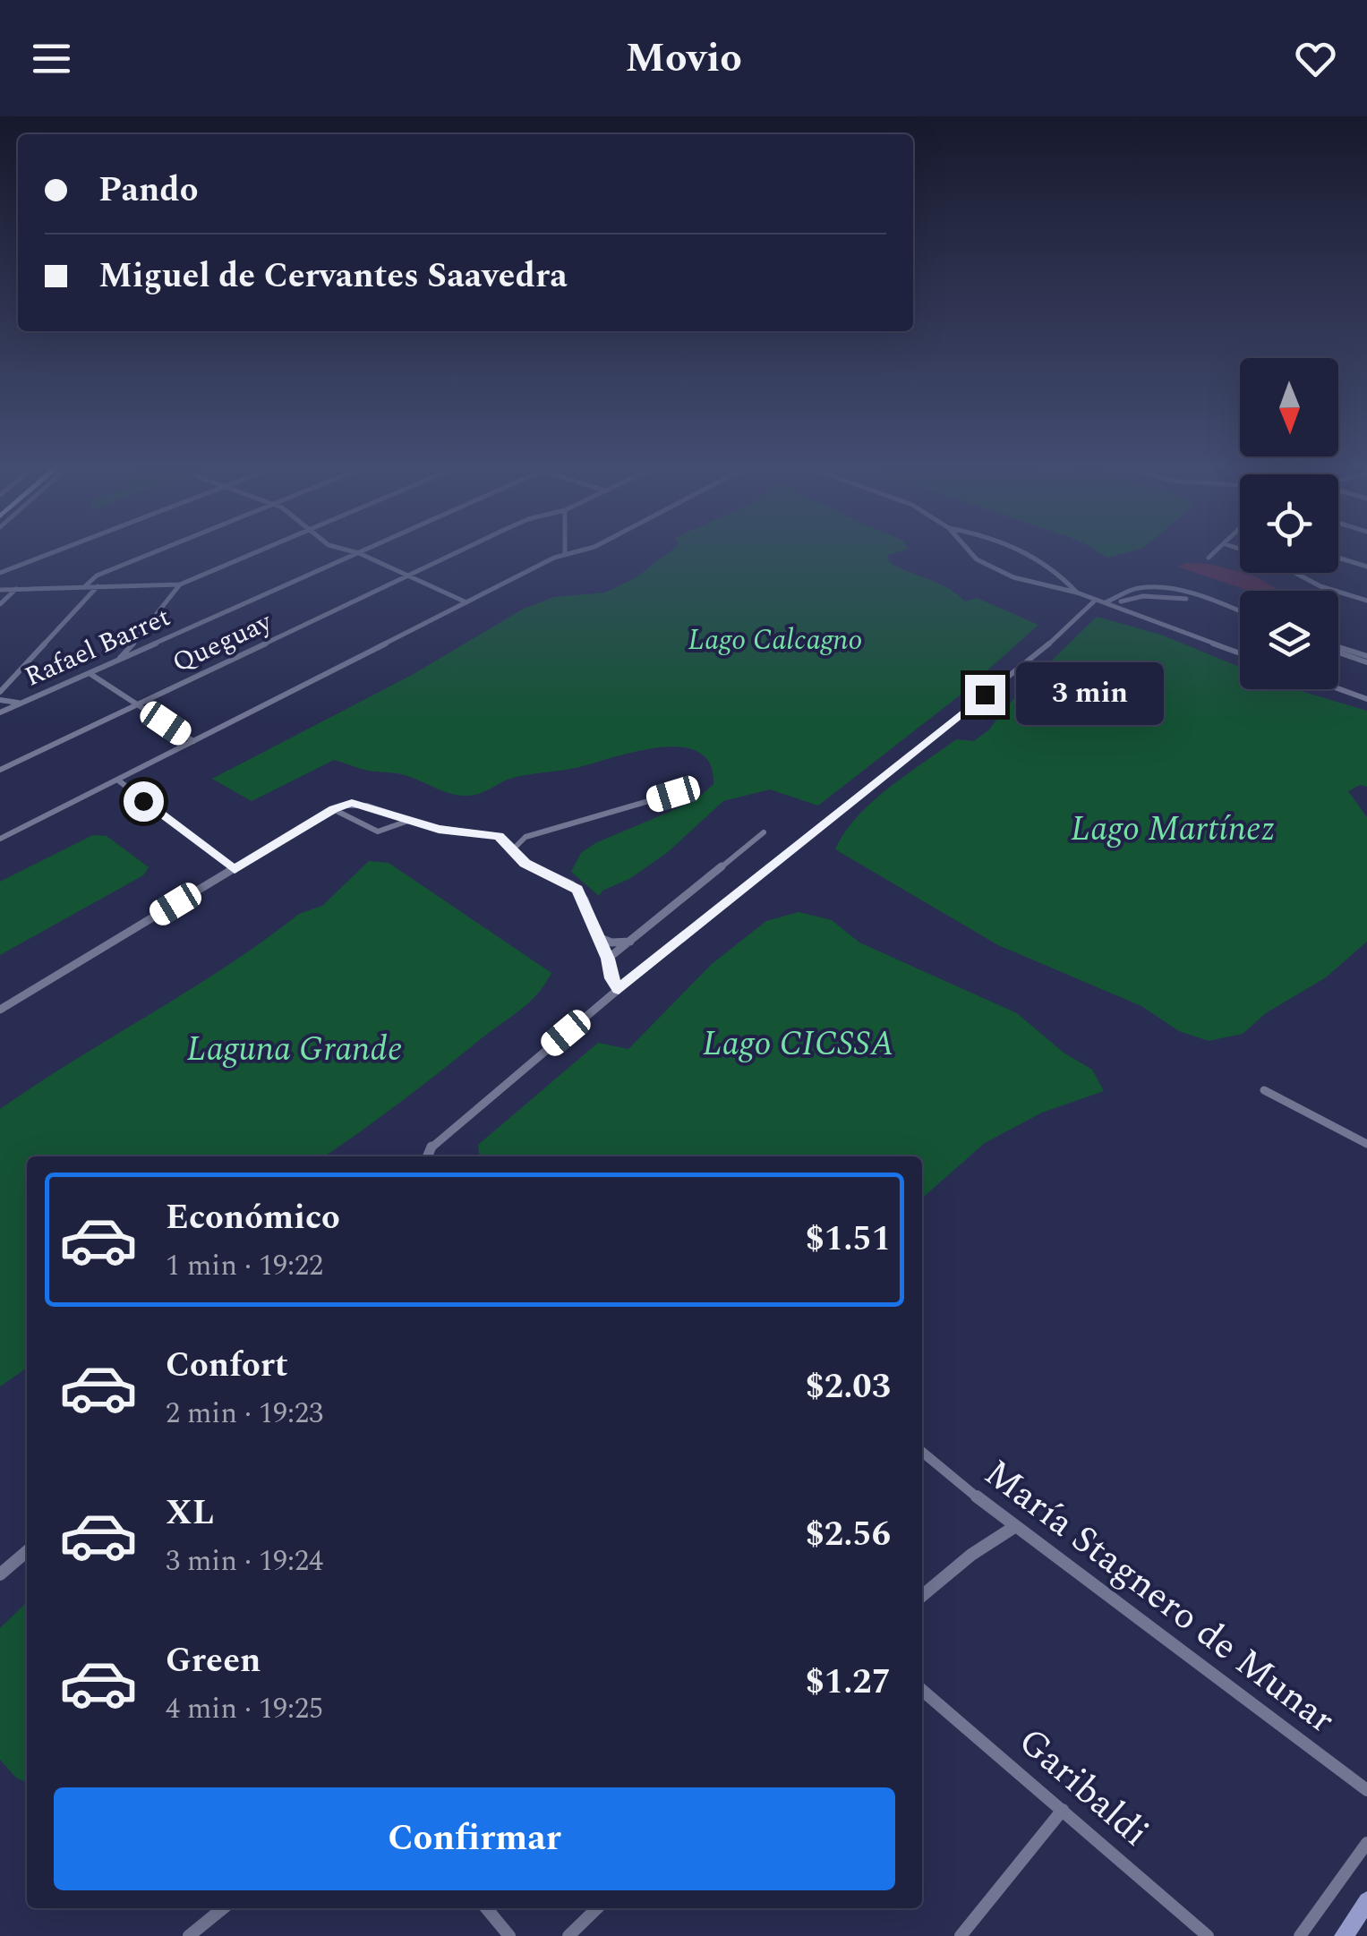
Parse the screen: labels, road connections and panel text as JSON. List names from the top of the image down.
{
  "streets": {
    "street": [
      "Queguay",
      "Rafael Barret",
      "María Stagnero de Munar",
      "Garibaldi"
    ]
  },
  "water": [
    "Lago Calcagno",
    "Lago Martínez",
    "Lago CICSSA",
    "Laguna Grande"
  ],
  "north": "bottom",
  "page": {
    "header": "Movio",
    "banner": ["Pando", "Miguel de Cervantes Saavedra"],
    "bubble": "3 min",
    "list": [
      {
        "name": "Económico",
        "note": "1 min · 19:22",
        "value": "$1.51"
      },
      {
        "name": "Confort",
        "note": "2 min · 19:23",
        "value": "$2.03"
      },
      {
        "name": "XL",
        "note": "3 min · 19:24",
        "value": "$2.56"
      },
      {
        "name": "Green",
        "note": "4 min · 19:25",
        "value": "$1.27"
      }
    ],
    "buttons": "Confirmar"
  }
}
